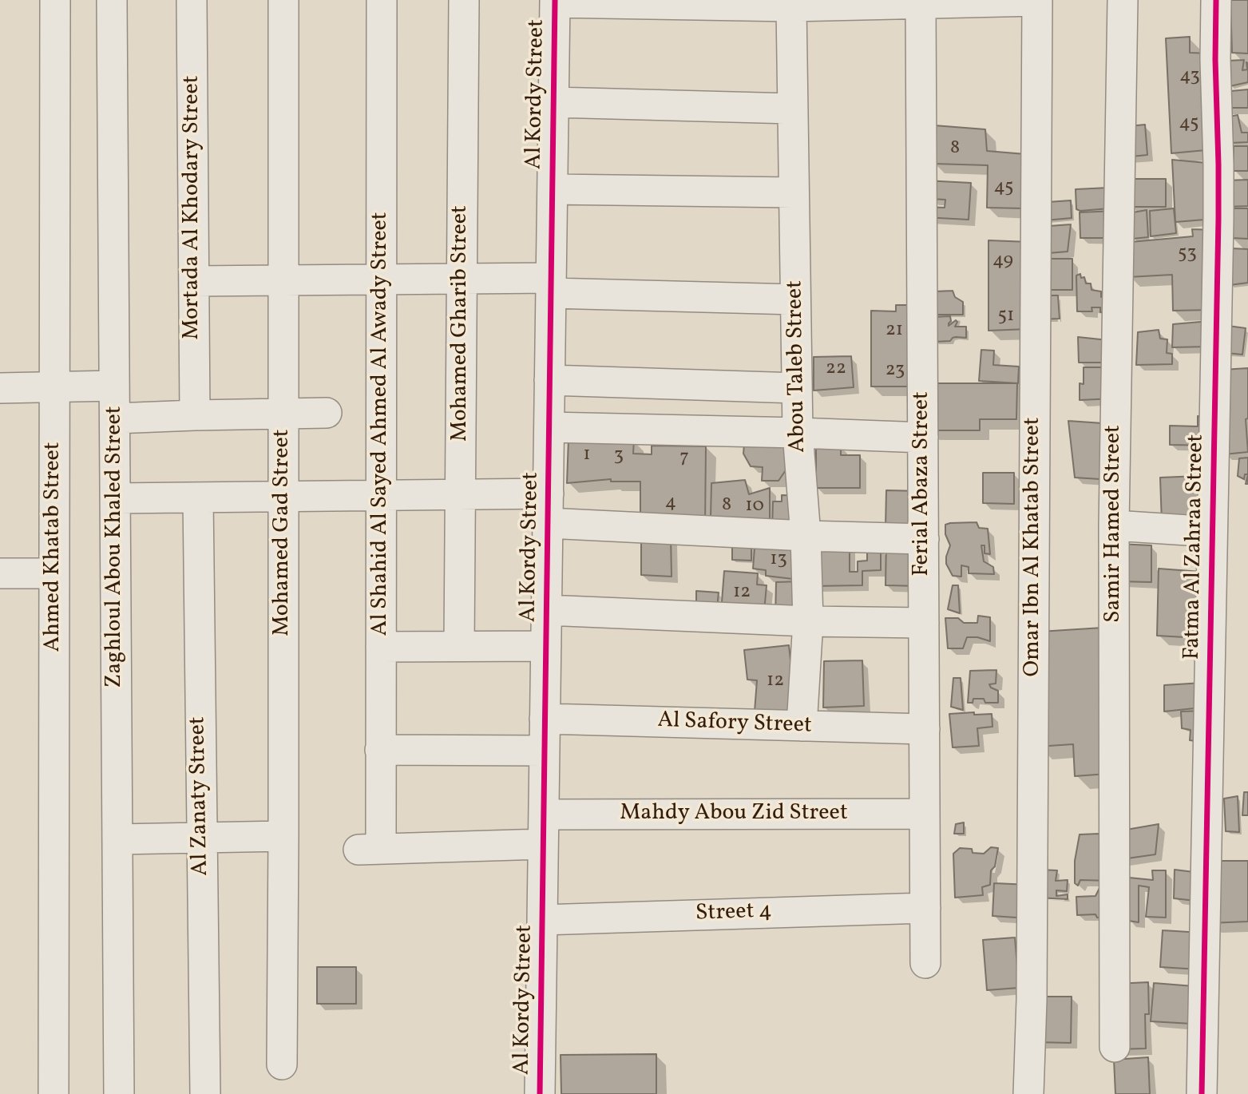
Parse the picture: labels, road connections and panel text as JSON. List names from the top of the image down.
{
  "streets": {
    "street": [
      "Al Kordy Street",
      "Mortada Al Khodary Street",
      "Mohamed Gharib Street",
      "Abou Taleb Street",
      "Al Shahid Al Sayed Ahmed Al Awady Street",
      "Ferial Abaza Street",
      "Samir Hamed Street",
      "Mohamed Gad Street",
      "Ahmed Khatab Street",
      "Zaghloul Abou Khaled Street",
      "Omar Ibn Al Khatab Street",
      "Fatma Al Zahraa Street",
      "Al Safory Street",
      "Al Zanaty Street",
      "Mahdy Abou Zid Street",
      "Street 4"
    ]
  },
  "crossings": [
    ["Al Kordy Street", "Al Shahid Al Sayed Ahmed Al Awady Street"],
    ["Al Kordy Street", "Al Safory Street"],
    ["Al Kordy Street", "Mahdy Abou Zid Street"],
    ["Al Kordy Street", "Street 4"],
    ["Abou Taleb Street", "Al Safory Street"],
    ["Ferial Abaza Street", "Al Safory Street"],
    ["Ferial Abaza Street", "Mahdy Abou Zid Street"],
    ["Ferial Abaza Street", "Street 4"]
  ],
  "house_numbers": [
    "43",
    "45",
    "8",
    "45",
    "53",
    "49",
    "51",
    "21",
    "22",
    "23",
    "1",
    "3",
    "7",
    "4",
    "8",
    "10",
    "13",
    "12",
    "12"
  ]
}
